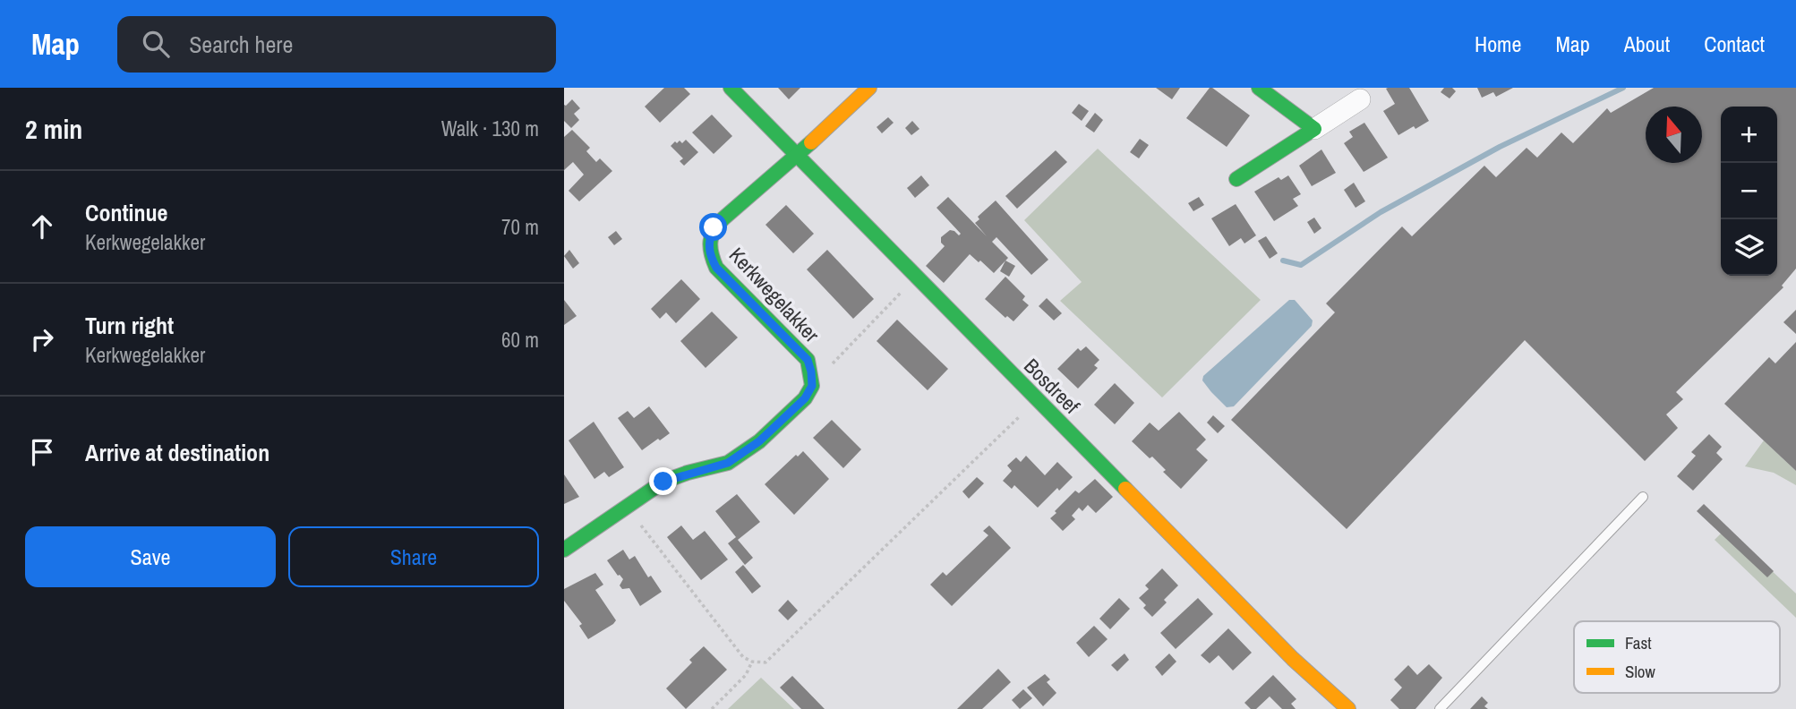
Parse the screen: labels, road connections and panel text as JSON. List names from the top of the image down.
{
  "streets": {
    "street": ["Kerkwegelakker", "Bosdreef"]
  },
  "crossings": [
    ["Kerkwegelakker", "Bosdreef"]
  ],
  "legend": ["Fast", "Slow"],
  "north": "top",
  "page": {
    "header": "Map",
    "search": "Search here",
    "nav": [
      "Home",
      "Map",
      "About",
      "Contact"
    ],
    "heading": ["2 min", "Walk · 130 m"],
    "map_buttons": ["+", "−"],
    "list": [
      ["Continue", "Kerkwegelakker", "70 m"],
      ["Turn right", "Kerkwegelakker", "60 m"],
      "Arrive at destination"
    ],
    "buttons": ["Save", "Share"]
  }
}
